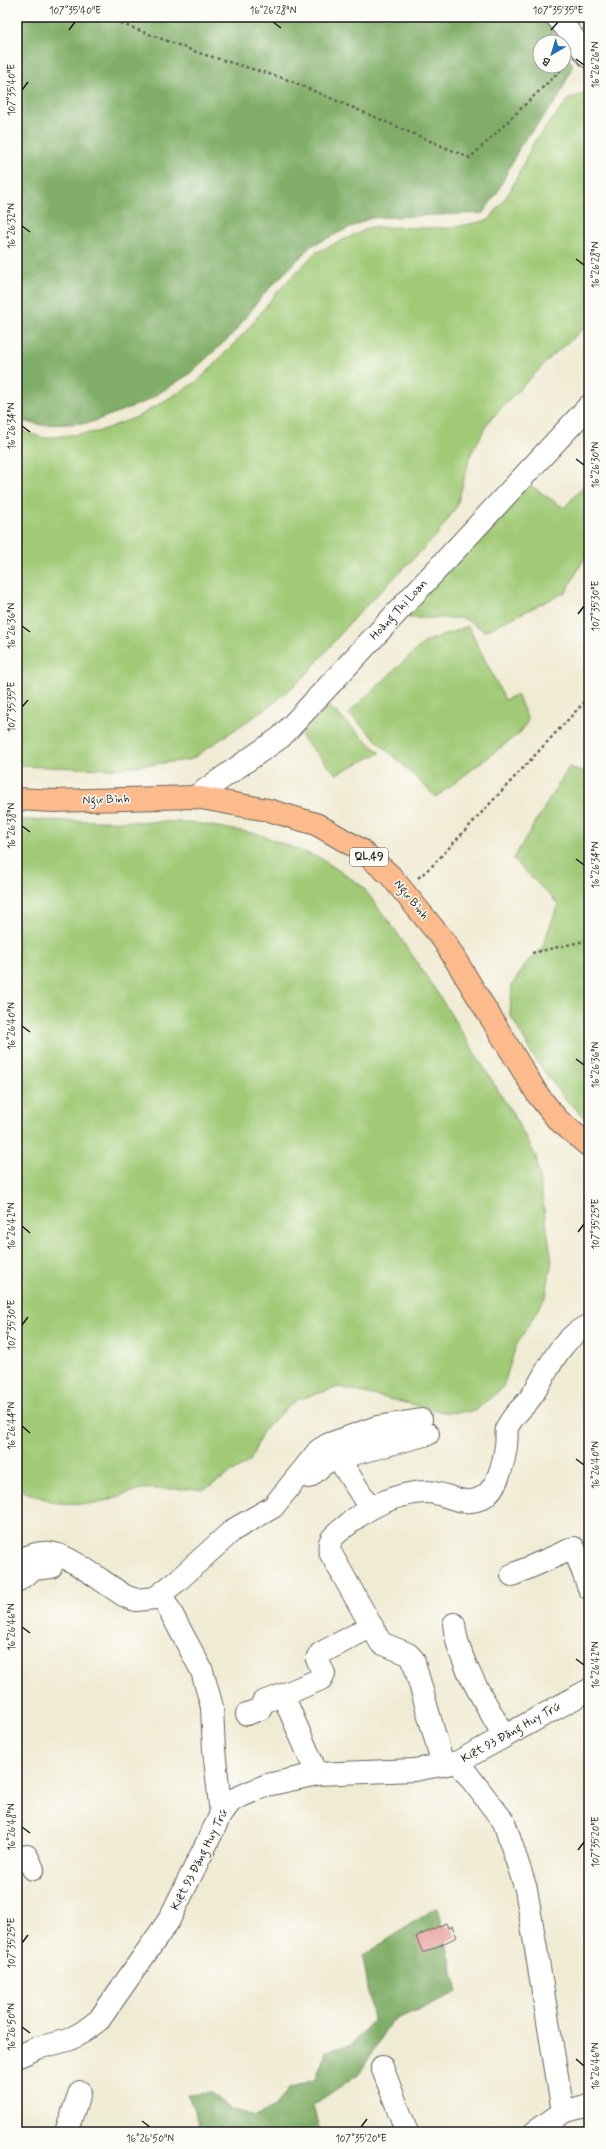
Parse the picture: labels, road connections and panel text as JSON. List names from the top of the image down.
{
  "streets": {
    "highway": ["Ngự Bình", "QL.49"],
    "street": ["Hoàng Thị Loan", "Kiệt 93 Đặng Huy Trứ"]
  },
  "crossings": [
    ["Hoàng Thị Loan", "Ngự Bình"]
  ],
  "north": "bottom left",
  "coordinates": [
    "107°35'40\"E",
    "16°26'28\"N",
    "107°35'35\"E",
    "16°26'26\"N",
    "16°26'32\"N",
    "16°26'34\"N",
    "16°26'30\"N",
    "107°35'30\"E",
    "16°26'36\"N",
    "16°26'38\"N",
    "16°26'40\"N",
    "107°35'25\"E",
    "16°26'42\"N",
    "16°26'44\"N",
    "16°26'46\"N",
    "16°26'48\"N",
    "107°35'20\"E",
    "16°26'50\"N"
  ]
}
